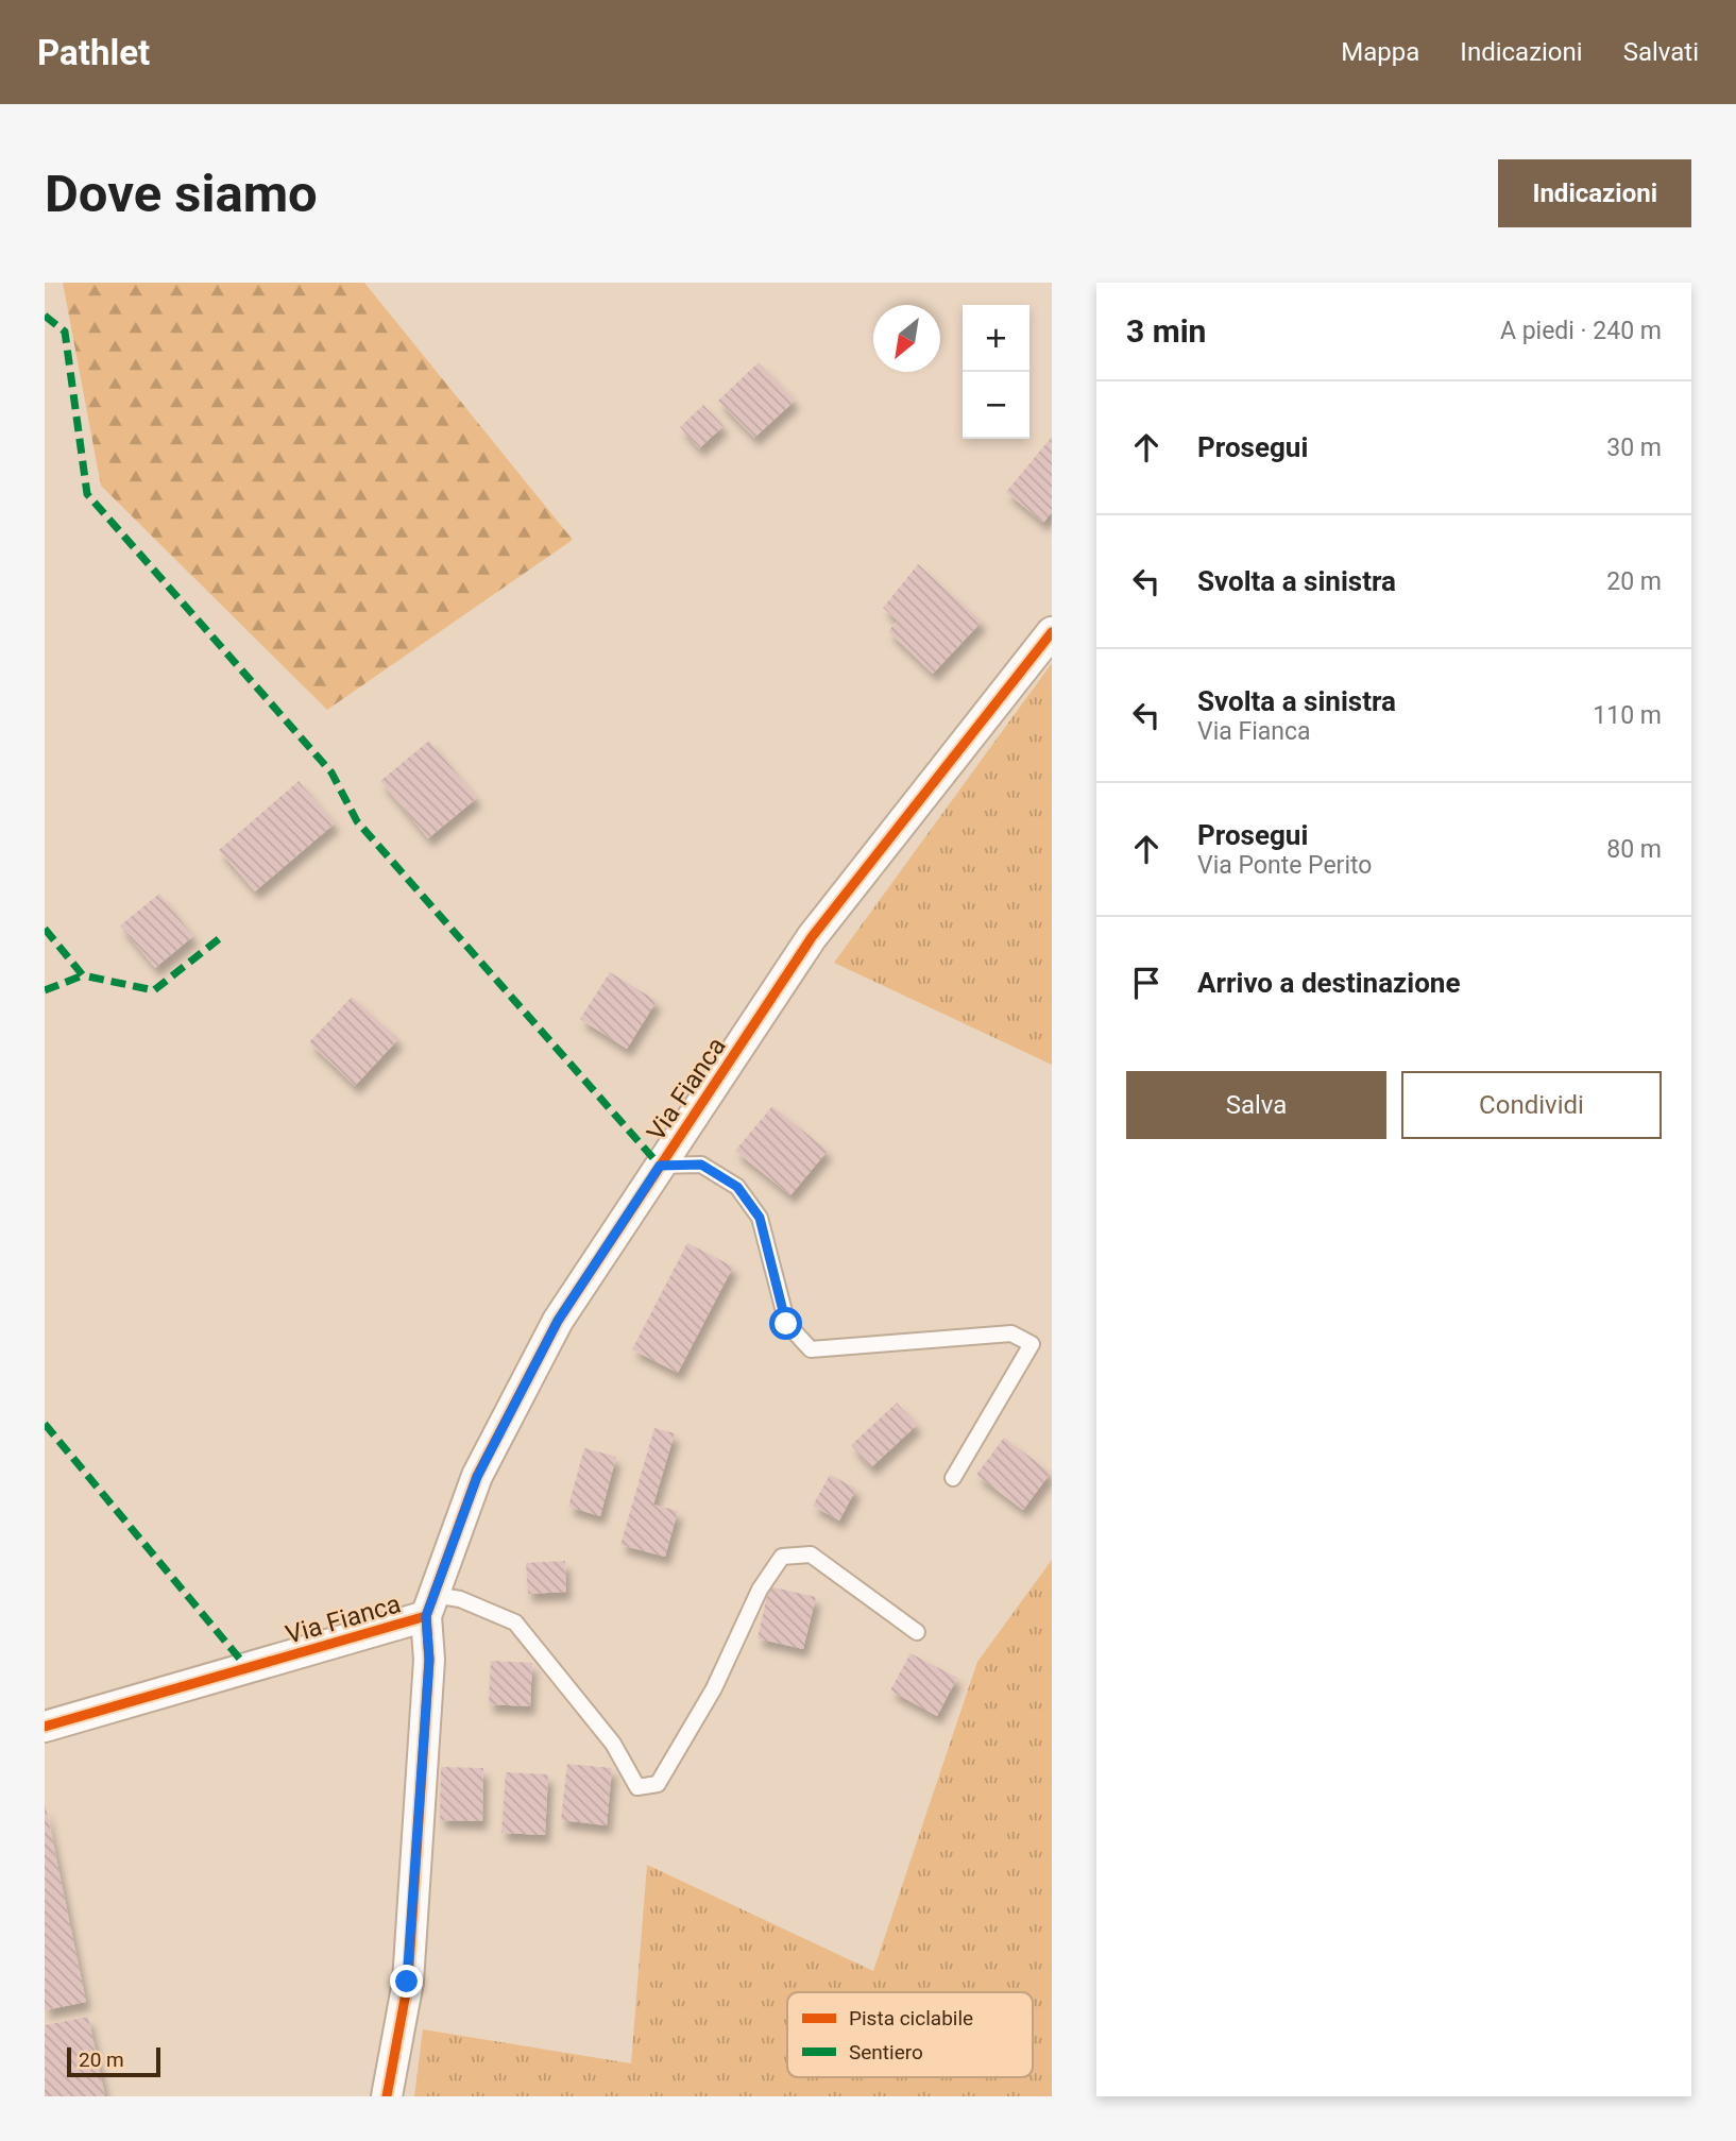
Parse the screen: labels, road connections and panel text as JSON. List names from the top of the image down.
{
  "streets": {
    "street": ["Via Fianca"]
  },
  "legend": ["Pista ciclabile", "Sentiero"],
  "scale_bar": "20 m",
  "north": "bottom left",
  "page": {
    "header": "Pathlet",
    "nav": ["Mappa", "Indicazioni", "Salvati"],
    "buttons": [
      "Indicazioni",
      ["Salva", "Condividi"]
    ],
    "title": "Dove siamo",
    "heading": ["3 min", "A piedi · 240 m"],
    "map_buttons": ["+", "−"],
    "list": [
      ["Prosegui", "30 m"],
      ["Svolta a sinistra", "20 m"],
      ["Svolta a sinistra", "Via Fianca", "110 m"],
      ["Prosegui", "Via Ponte Perito", "80 m"],
      "Arrivo a destinazione"
    ],
    "scale": "20 m"
  }
}
